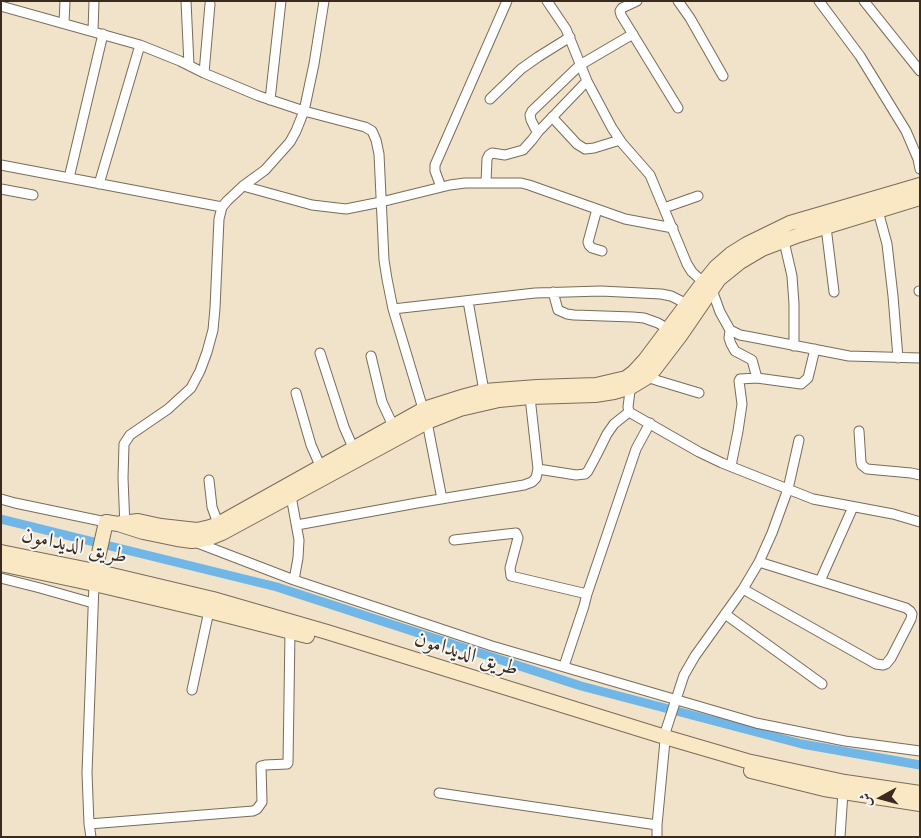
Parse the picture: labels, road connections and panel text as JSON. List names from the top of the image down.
{
  "streets": {
    "street": ["طريق الديدامون"]
  },
  "north": "left"
}
